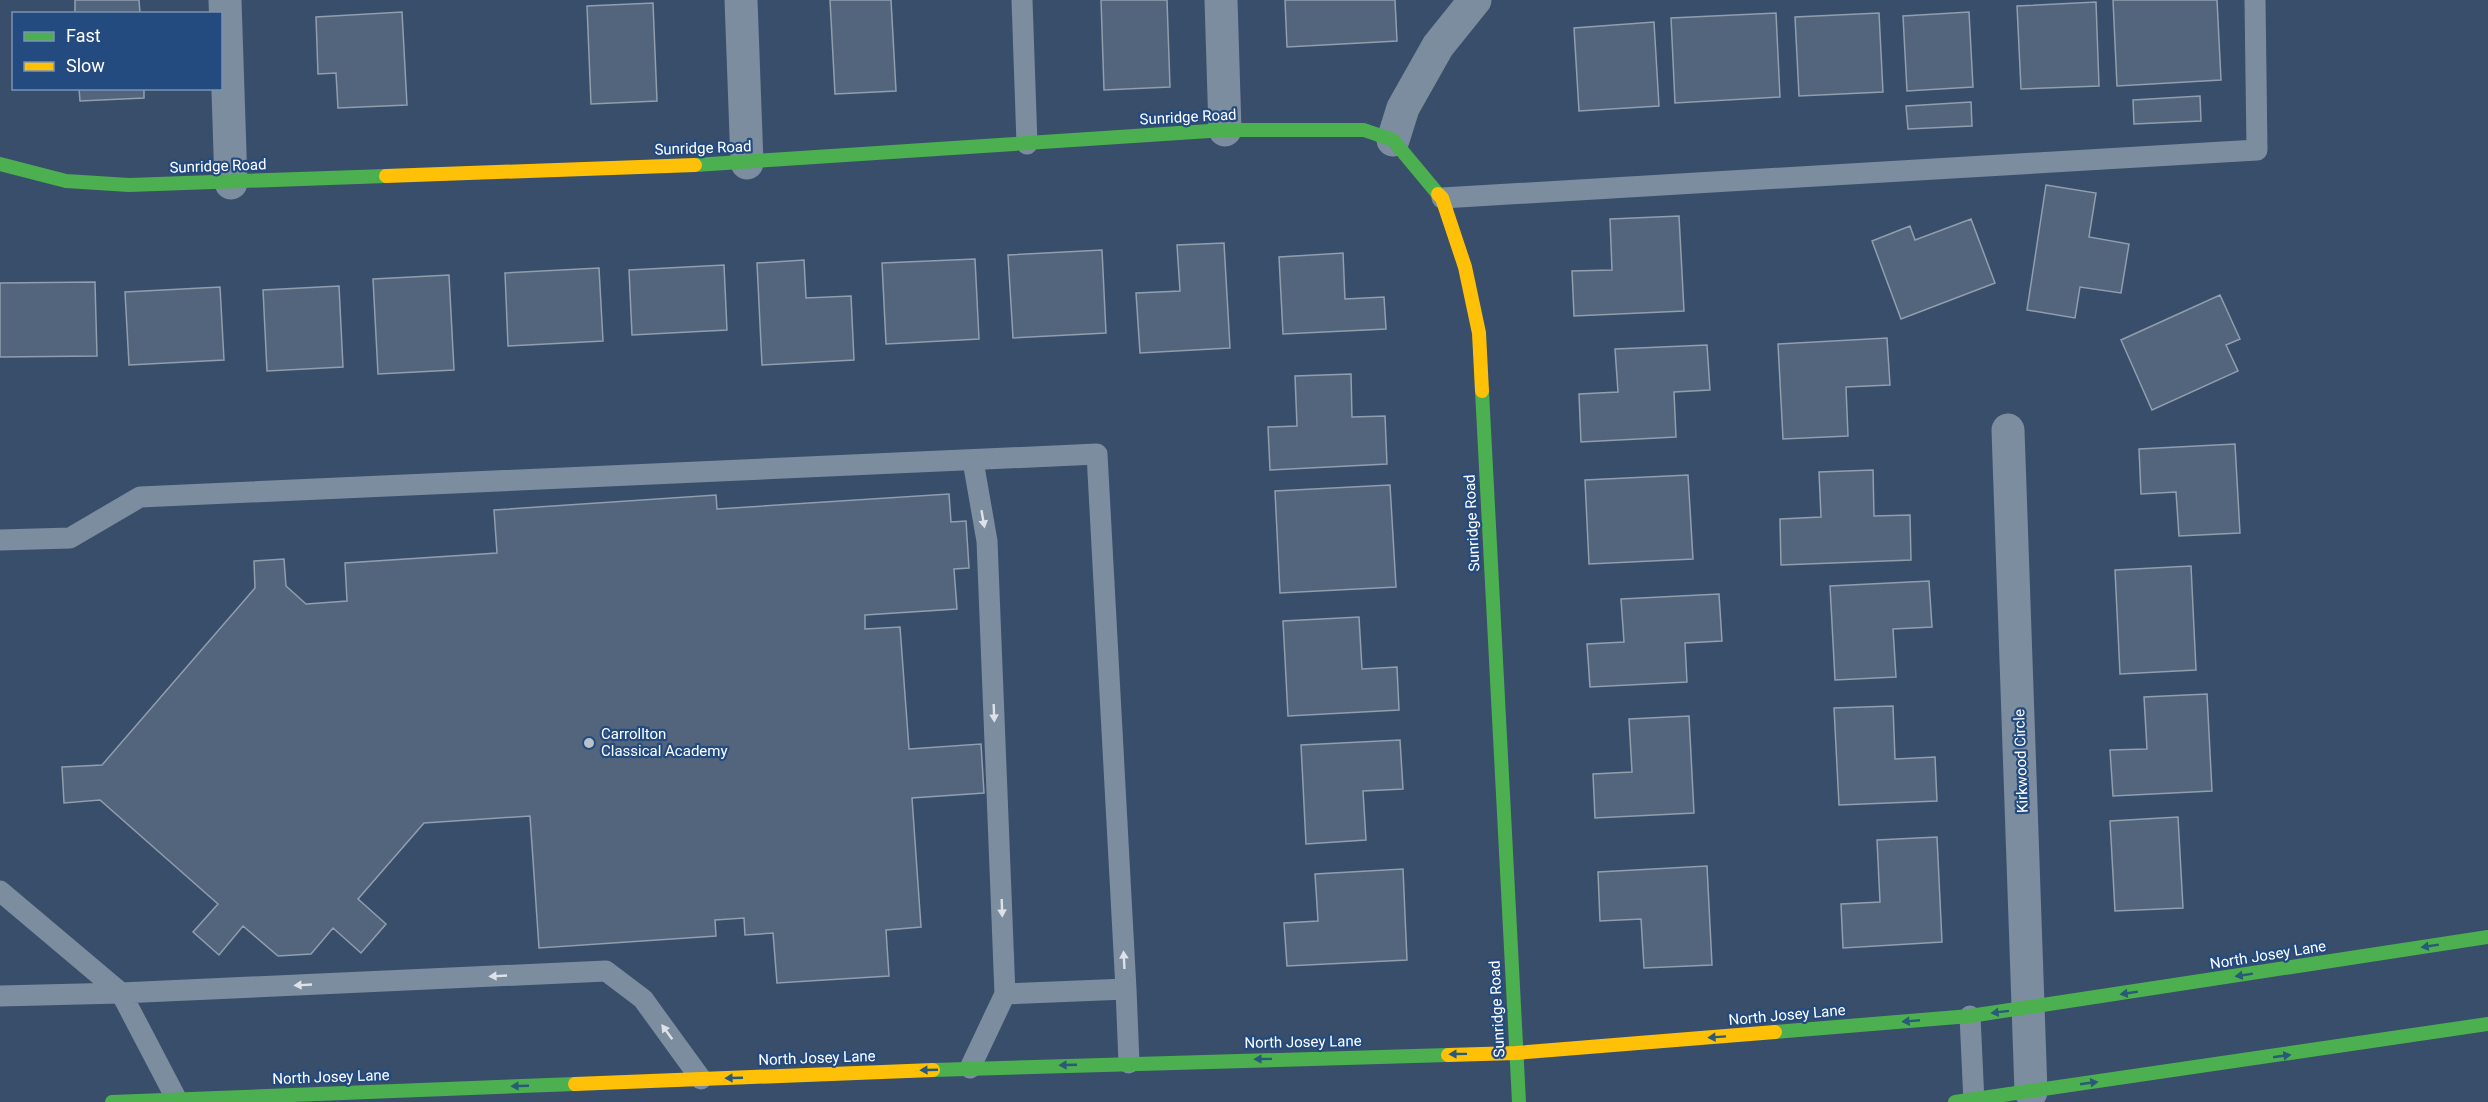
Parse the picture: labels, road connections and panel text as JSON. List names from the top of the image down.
{
  "streets": {
    "main road": ["Sunridge Road", "North Josey Lane"],
    "street": ["Kirkwood Circle"]
  },
  "crossings": [
    ["Sunridge Road", "North Josey Lane"],
    ["Kirkwood Circle", "North Josey Lane"]
  ],
  "one_way": ["North Josey Lane"],
  "places": ["Carrollton Classical Academy"],
  "legend": ["Fast", "Slow"]
}
